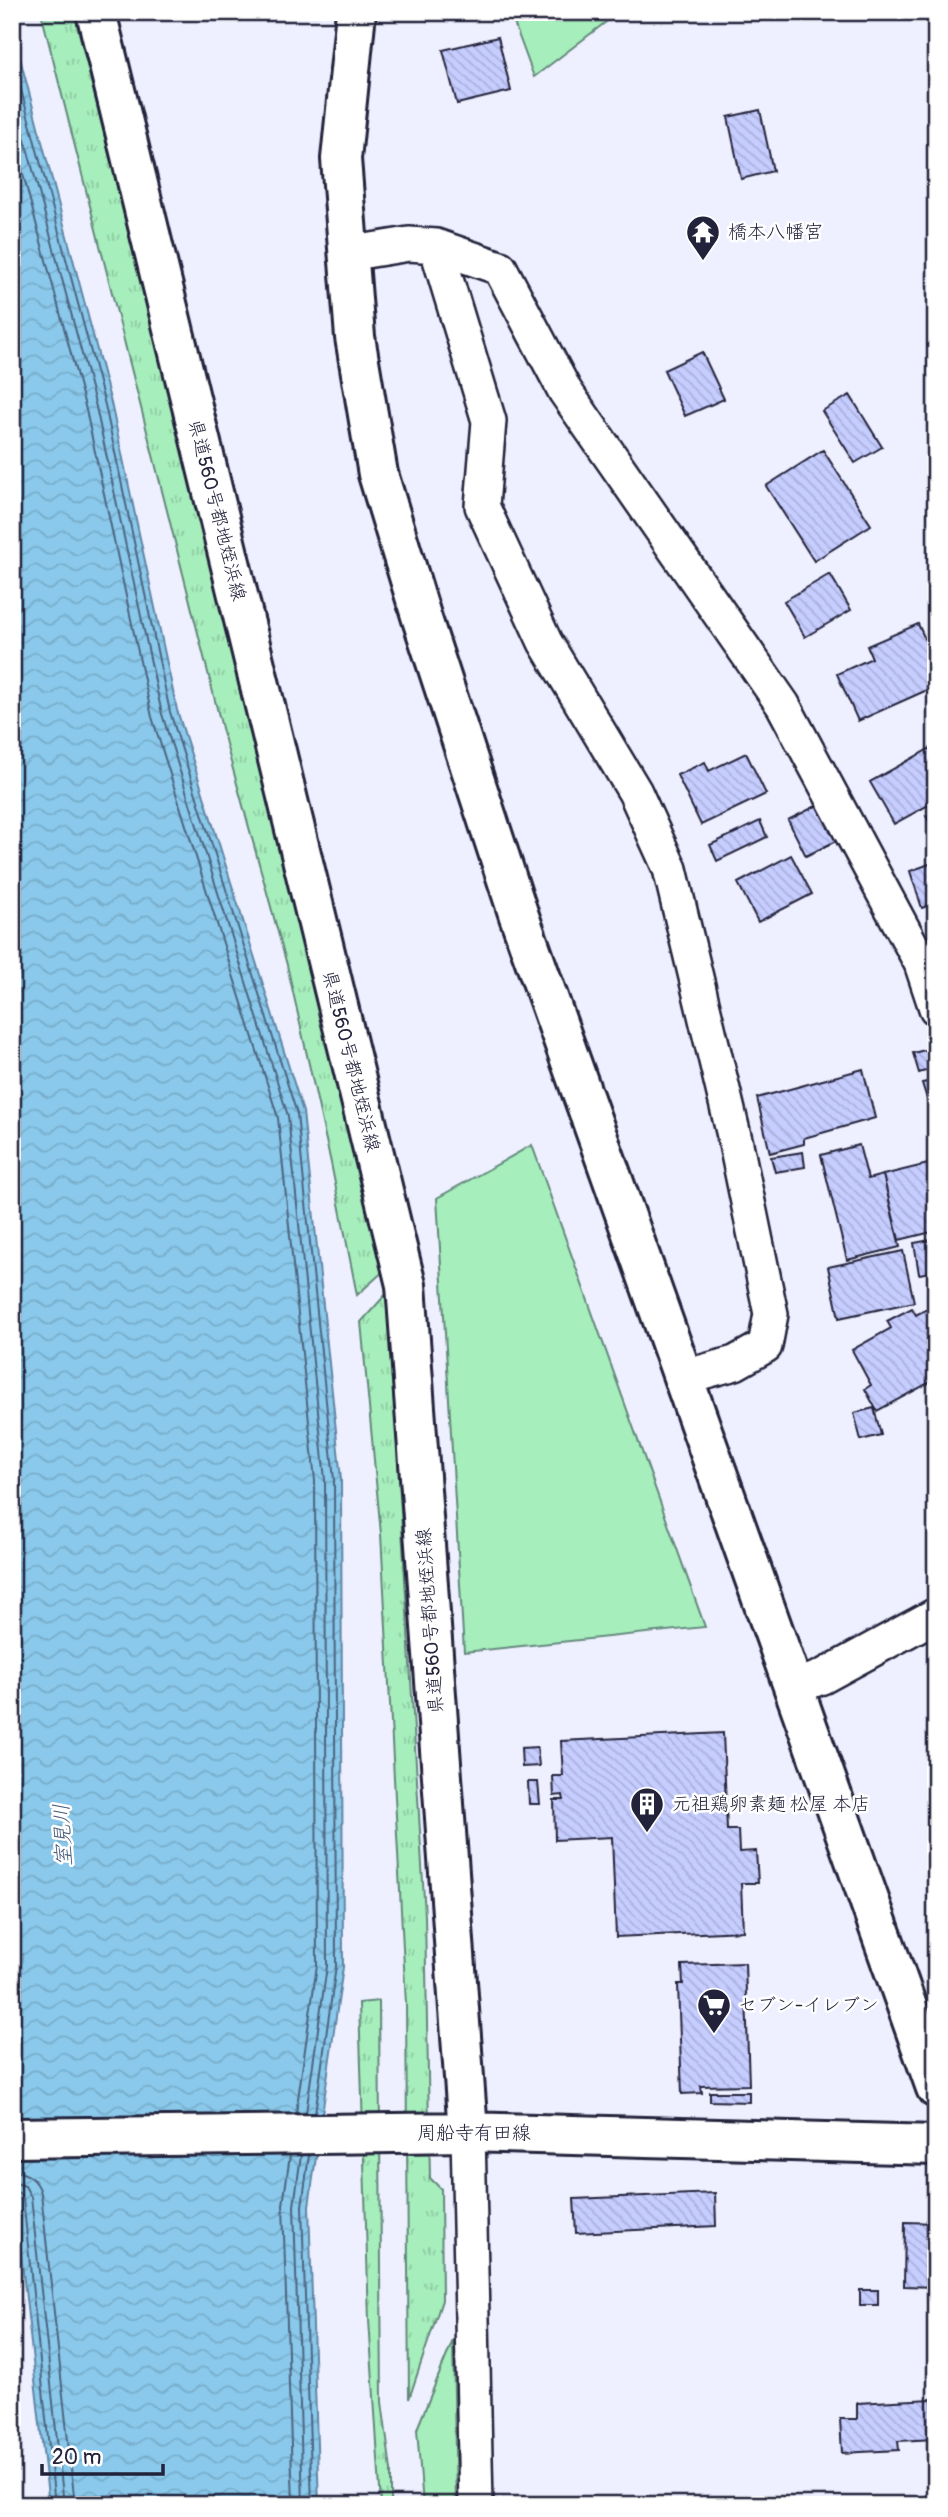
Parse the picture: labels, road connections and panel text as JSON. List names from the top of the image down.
{
  "streets": {
    "street": ["県道560号都地姪浜線", "周船寺有田線"]
  },
  "crossings": [
    ["県道560号都地姪浜線", "周船寺有田線"]
  ],
  "water": ["室見川"],
  "places": {
    "temple": ["橋本八幡宮"],
    "building": ["元祖鶏卵素麺 松屋 本店"],
    "supermarket": ["セブン-イレブン"]
  },
  "scale_bar": "20 m"
}
